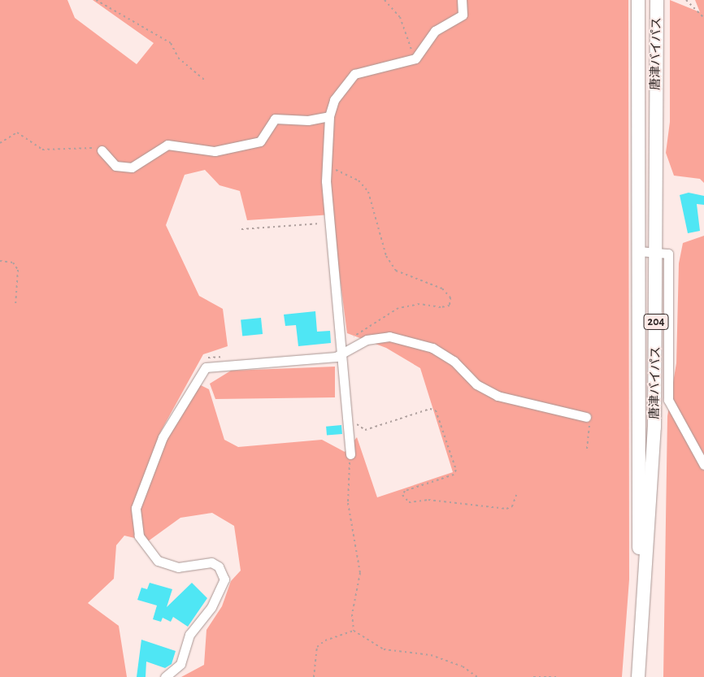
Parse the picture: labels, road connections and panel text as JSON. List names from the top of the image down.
{
  "streets": {
    "highway": ["唐津バイパス", "204"]
  }
}
